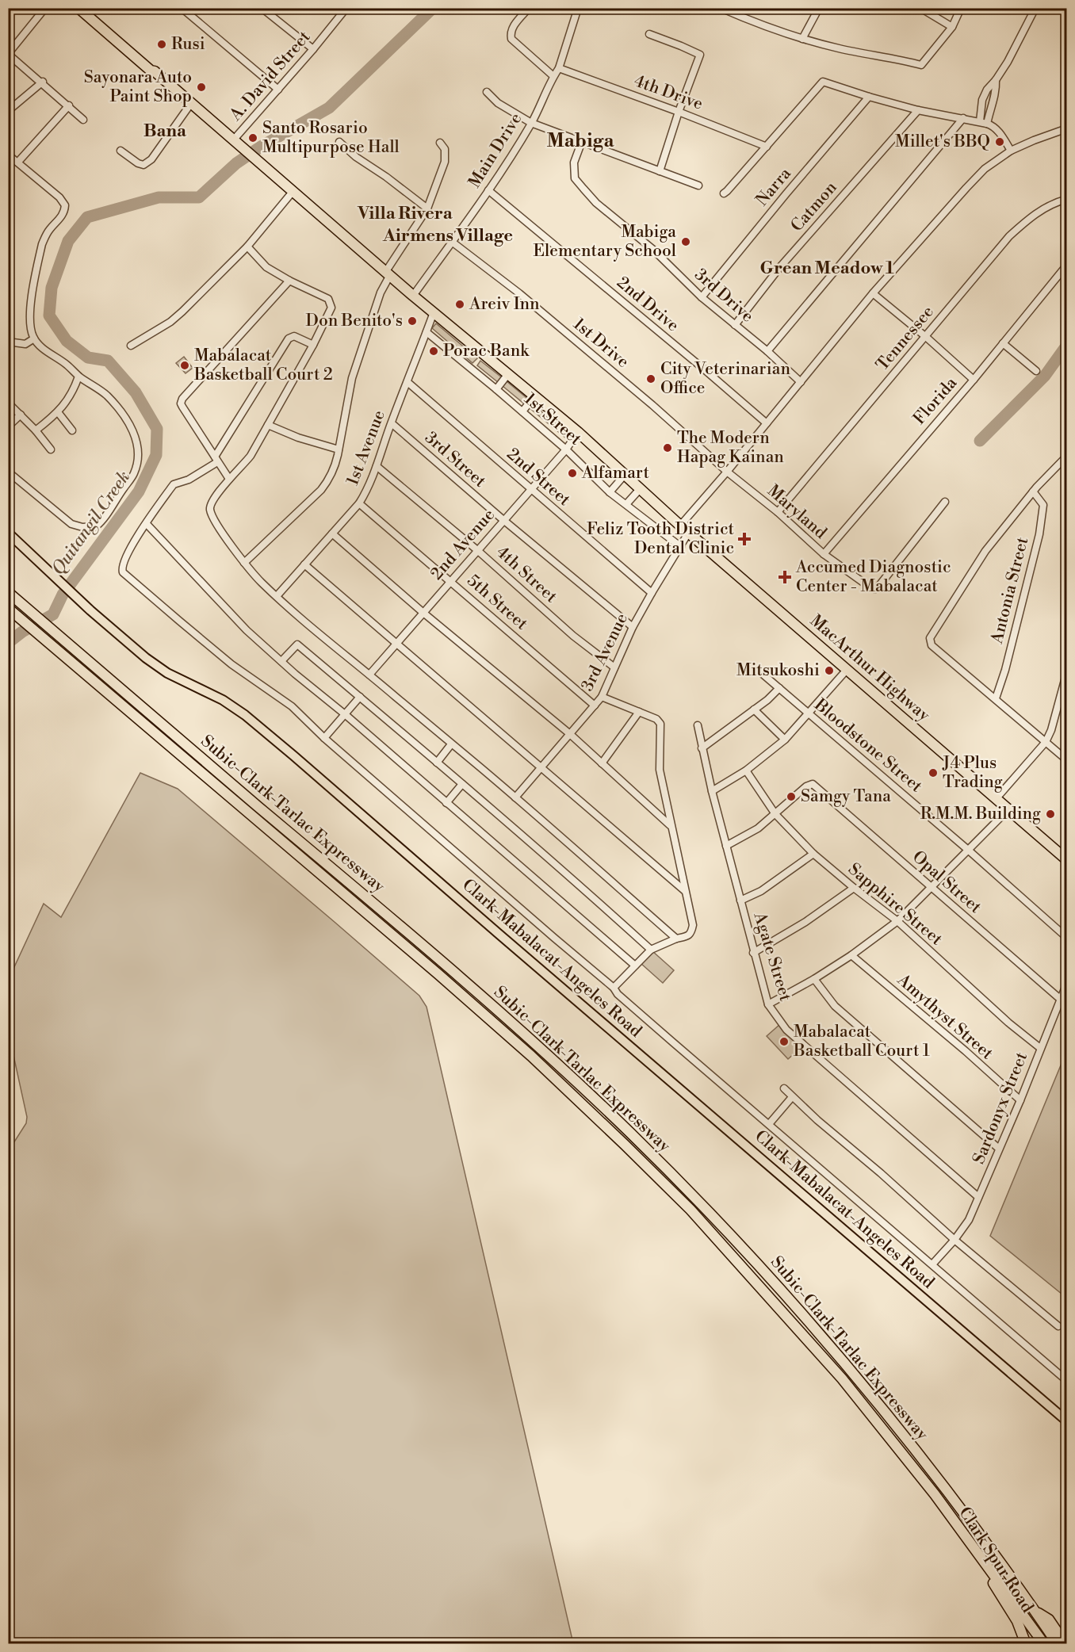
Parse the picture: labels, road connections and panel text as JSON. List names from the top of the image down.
{
  "streets": {
    "highway": ["MacArthur Highway", "Subic-Clark-Tarlac Expressway", "Clark Spur Road"],
    "main road": ["Clark-Mabalacat-Angeles Road"],
    "street": [
      "A. David Street",
      "4th Drive",
      "Main Drive",
      "Narra",
      "Catmon",
      "3rd Drive",
      "2nd Drive",
      "Tennessee",
      "1st Drive",
      "Florida",
      "1st Street",
      "1st Avenue",
      "3rd Street",
      "2nd Street",
      "Maryland",
      "2nd Avenue",
      "4th Street",
      "Antonia Street",
      "5th Street",
      "3rd Avenue",
      "Bloodstone Street",
      "Opal Street",
      "Sapphire Street",
      "Agate Street",
      "Amythyst Street",
      "Sardonyx Street"
    ]
  },
  "crossings": [
    ["A. David Street", "MacArthur Highway"],
    ["4th Drive", "Main Drive"],
    ["Main Drive", "2nd Drive"],
    ["Main Drive", "1st Drive"],
    ["Main Drive", "MacArthur Highway"],
    ["Narra", "3rd Drive"],
    ["Catmon", "3rd Drive"],
    ["Tennessee", "Maryland"],
    ["1st Drive", "Maryland"],
    ["Florida", "Maryland"],
    ["1st Street", "1st Avenue"],
    ["1st Street", "2nd Avenue"],
    ["1st Street", "3rd Avenue"],
    ["1st Avenue", "3rd Street"],
    ["1st Avenue", "2nd Street"],
    ["1st Avenue", "4th Street"],
    ["1st Avenue", "5th Street"],
    ["1st Avenue", "MacArthur Highway"],
    ["3rd Street", "2nd Avenue"],
    ["3rd Street", "3rd Avenue"],
    ["2nd Street", "2nd Avenue"],
    ["2nd Street", "3rd Avenue"],
    ["2nd Avenue", "4th Street"],
    ["2nd Avenue", "5th Street"],
    ["2nd Avenue", "MacArthur Highway"],
    ["4th Street", "3rd Avenue"],
    ["5th Street", "3rd Avenue"],
    ["3rd Avenue", "MacArthur Highway"],
    ["Subic-Clark-Tarlac Expressway", "Clark Spur Road"],
    ["Opal Street", "Sapphire Street"],
    ["Opal Street", "Sardonyx Street"],
    ["Sapphire Street", "Sardonyx Street"],
    ["Agate Street", "Sardonyx Street"],
    ["Amythyst Street", "Sardonyx Street"]
  ],
  "districts": [
    "Bana",
    "Mabiga",
    "Villa Rivera",
    "Airmens Village",
    "Grean Meadow 1"
  ],
  "water": ["Quitangil Creek"],
  "places": {
    "other": [
      "Rusi",
      "Sayonara Auto Paint Shop",
      "Santo Rosario Multipurpose Hall",
      "Millet's BBQ",
      "Mabiga Elementary School",
      "Areiv Inn",
      "Don Benito's",
      "Porac Bank",
      "Mabalacat Basketball Court 2",
      "City Veterinarian Office",
      "The Modern Hapag Kainan",
      "Alfamart",
      "Mitsukoshi",
      "J4 Plus Trading",
      "Samgy Tana",
      "R.M.M. Building",
      "Mabalacat Basketball Court 1"
    ],
    "health": ["Feliz Tooth District Dental Clinic", "Accumed Diagnostic Center - Mabalacat"]
  }
}
